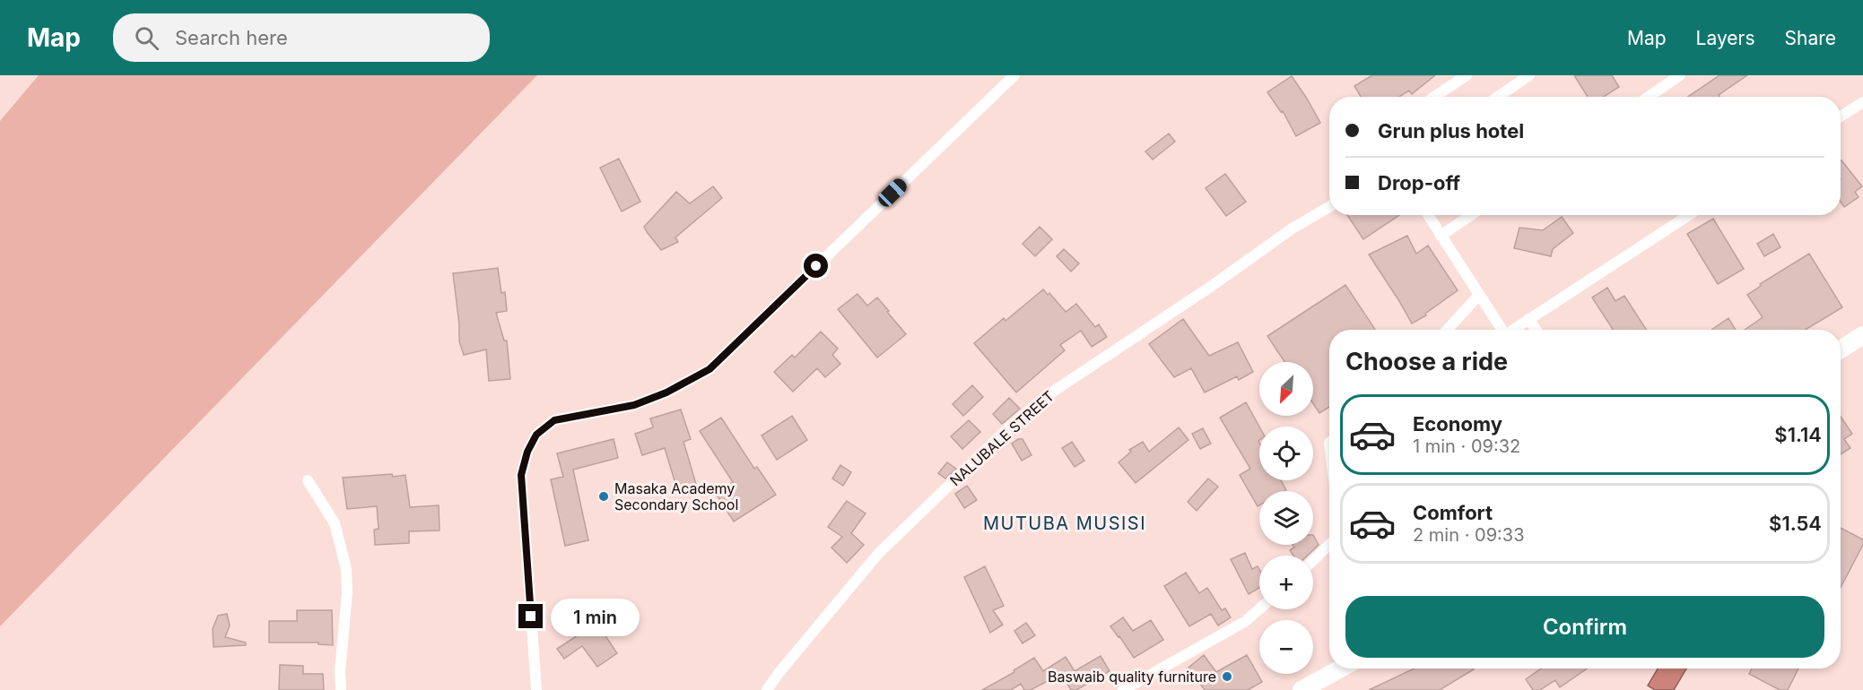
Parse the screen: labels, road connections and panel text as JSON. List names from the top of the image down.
{
  "streets": {
    "street": ["NALUBALE STREET"]
  },
  "districts": ["MUTUBA MUSISI"],
  "places": ["Masaka Academy Secondary School", "Baswaib quality furniture"],
  "north": "bottom left",
  "page": {
    "header": "Map",
    "search": "Search here",
    "nav": ["Map", "Layers", "Share"],
    "banner": ["Grun plus hotel", "Drop-off"],
    "heading": "Choose a ride",
    "map_buttons": ["+", "−"],
    "list": [
      {
        "name": "Economy",
        "note": "1 min · 09:32",
        "value": "$1.14"
      },
      {
        "name": "Comfort",
        "note": "2 min · 09:33",
        "value": "$1.54"
      }
    ],
    "buttons": "Confirm",
    "bubble": "1 min"
  }
}
